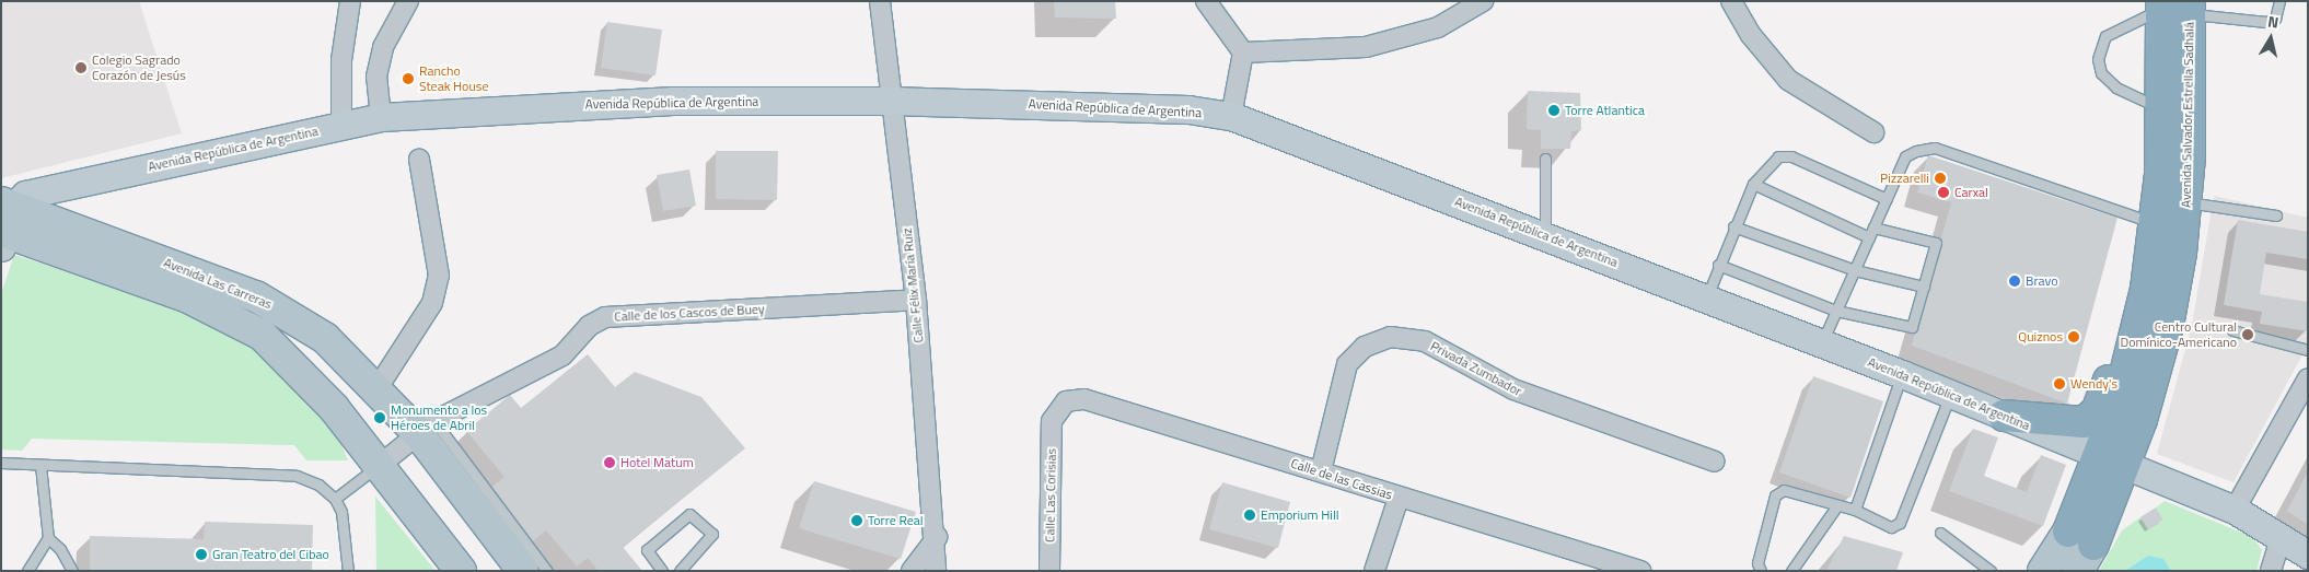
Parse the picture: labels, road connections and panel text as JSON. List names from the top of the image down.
{
  "streets": {
    "highway": ["Avenida Salvador Estrella Sadhalá"],
    "main road": ["Avenida República de Argentina", "Avenida Las Carreras"],
    "street": [
      "Calle Félix María Ruiz",
      "Calle de los Cascos de Buey",
      "Privada Zumbador",
      "Calle de las Cassias",
      "Calle Las Corisias"
    ]
  },
  "crossings": [
    ["Avenida República de Argentina", "Avenida Salvador Estrella Sadhalá"],
    ["Avenida República de Argentina", "Avenida Las Carreras"],
    ["Avenida República de Argentina", "Calle Félix María Ruiz"],
    ["Avenida Las Carreras", "Calle de los Cascos de Buey"],
    ["Calle Félix María Ruiz", "Calle de los Cascos de Buey"],
    ["Privada Zumbador", "Calle de las Cassias"],
    ["Calle de las Cassias", "Calle Las Corisias"]
  ],
  "places": [
    "Colegio Sagrado Corazón de Jesús",
    "Rancho Steak House",
    "Torre Atlantica",
    "Pizzarelli",
    "Carxal",
    "Bravo",
    "Centro Cultural Domínico-Americano",
    "Quiznos",
    "Wendy's",
    "Monumento a los Héroes de Abril",
    "Hotel Matum",
    "Emporium Hill",
    "Torre Real",
    "Gran Teatro del Cibao"
  ],
  "north": "top"
}
